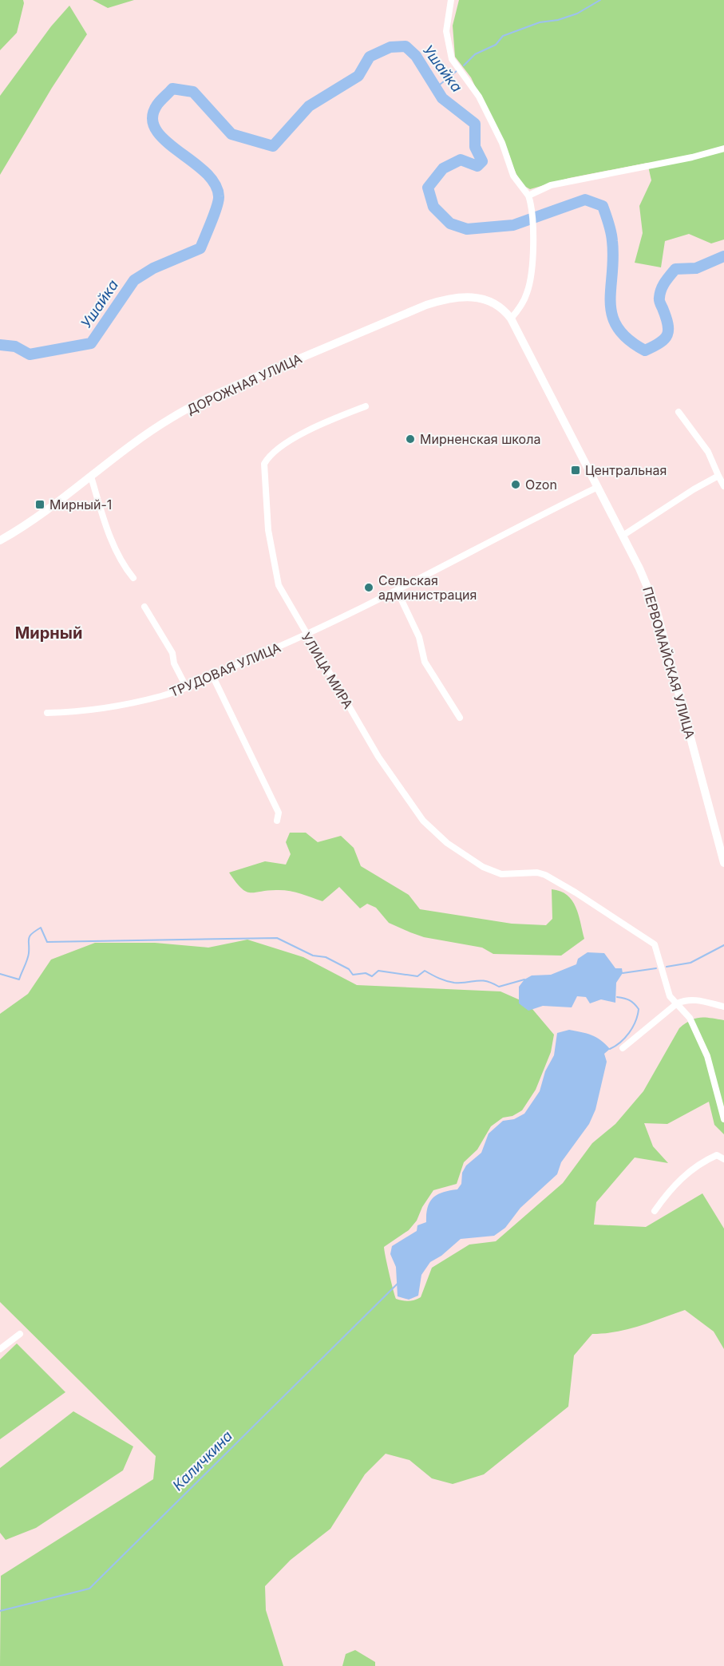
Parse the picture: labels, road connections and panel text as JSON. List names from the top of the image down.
{
  "streets": {
    "street": [
      "ДОРОЖНАЯ УЛИЦА",
      "ПЕРВОМАЙСКАЯ УЛИЦА",
      "ТРУДОВАЯ УЛИЦА",
      "УЛИЦА МИРА"
    ]
  },
  "crossings": [
    ["ДОРОЖНАЯ УЛИЦА", "ПЕРВОМАЙСКАЯ УЛИЦА"],
    ["ПЕРВОМАЙСКАЯ УЛИЦА", "ТРУДОВАЯ УЛИЦА"],
    ["ТРУДОВАЯ УЛИЦА", "УЛИЦА МИРА"]
  ],
  "districts": ["Мирный"],
  "water": ["Ушайка", "Каличкина"],
  "places": {
    "other": ["Мирненская школа", "Ozon", "Сельская администрация"],
    "transit": ["Центральная", "Мирный-1"]
  }
}
